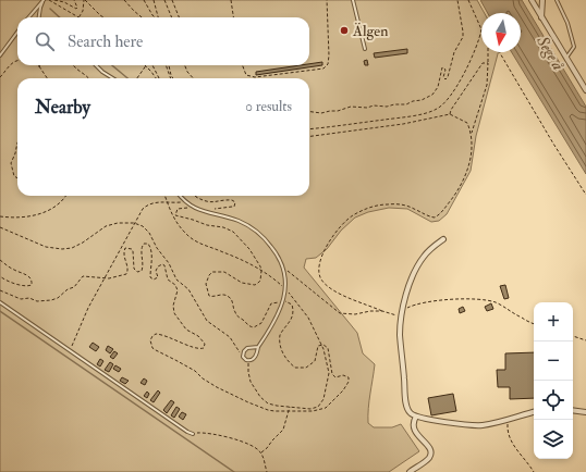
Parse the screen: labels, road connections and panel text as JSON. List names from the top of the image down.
{
  "water": ["Sege å"],
  "places": ["Älgen"],
  "north": "bottom",
  "page": {
    "search": "Search here",
    "heading": ["Nearby", "0 results"],
    "map_buttons": ["+", "−"]
  }
}
